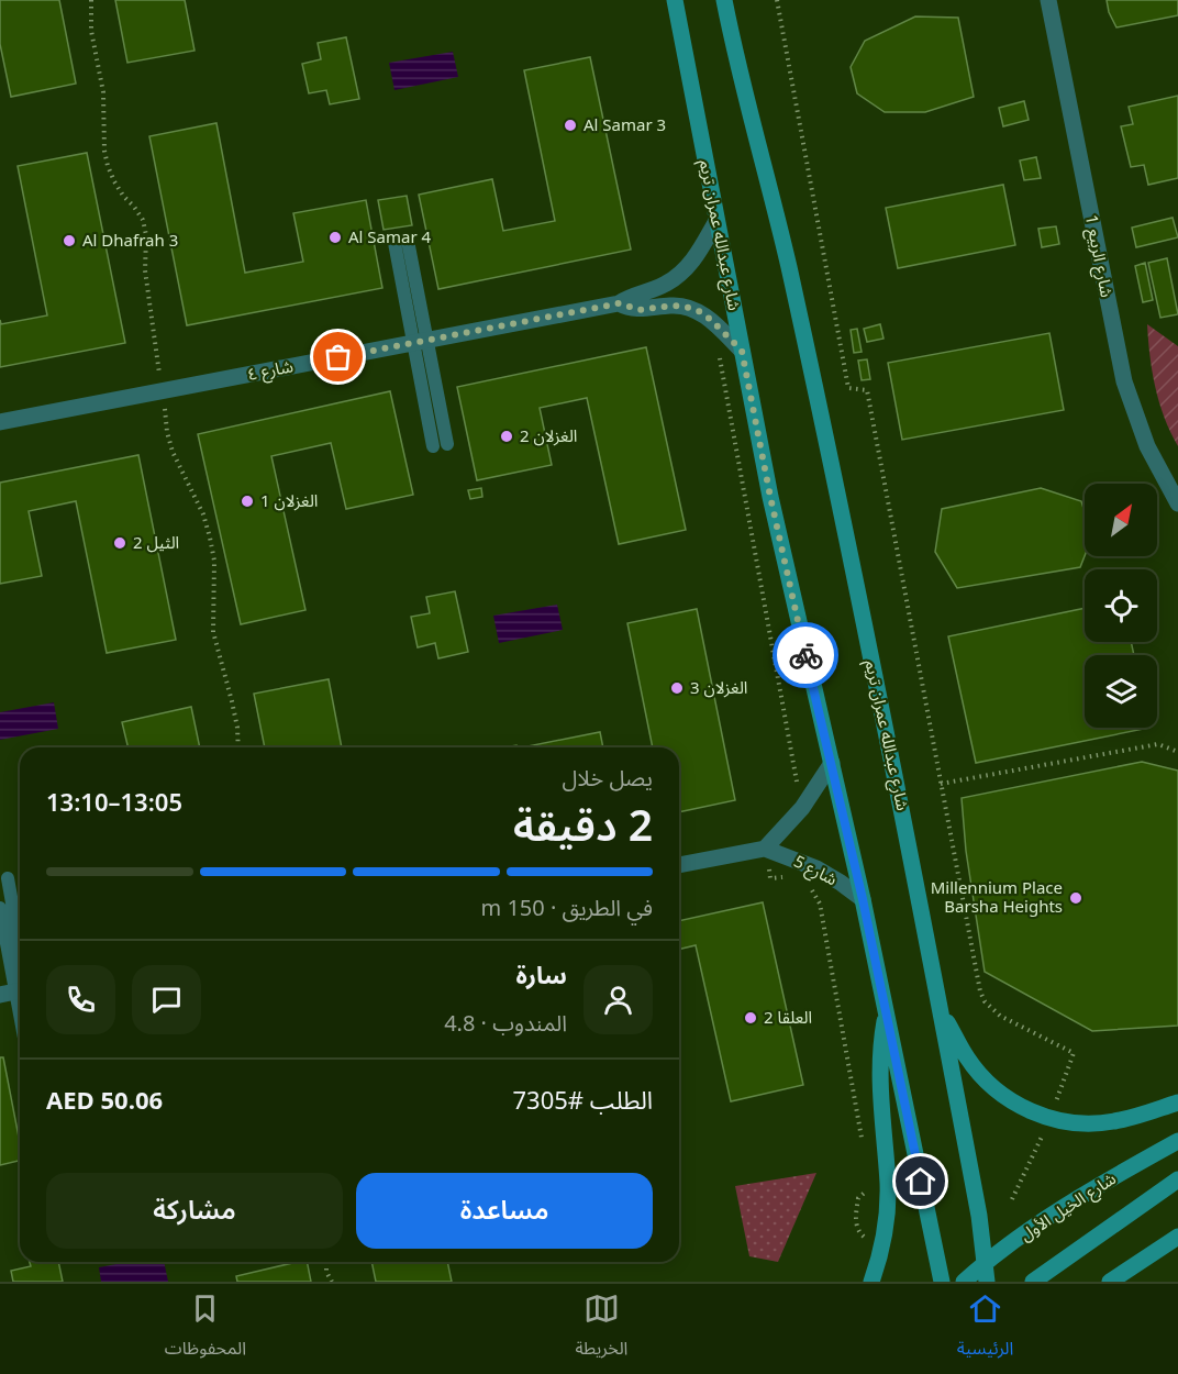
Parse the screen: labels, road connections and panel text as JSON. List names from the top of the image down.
{
  "streets": {
    "main road": ["شارع عبدالله عمران تريم", "شارع الخيل الأول"],
    "street": ["شارع الربيع 1", "شارع ٤", "شارع 5"]
  },
  "crossings": [
    ["شارع عبدالله عمران تريم", "شارع ٤"],
    ["شارع عبدالله عمران تريم", "شارع 5"],
    ["شارع عبدالله عمران تريم", "شارع الخيل الأول"]
  ],
  "places": [
    "Al Samar 3",
    "Al Samar 4",
    "Al Dhafrah 3",
    "الغزلان 2",
    "الغزلان 1",
    "الثيل 2",
    "الغزلان 3",
    "Millennium Place Barsha Heights",
    "العلقا 2"
  ],
  "north": "top right",
  "page": {
    "heading": ["2 دقيقة", "يصل خلال", "13:05–13:10"],
    "panel": [
      "سارة",
      "المندوب · 4.8",
      "الطلب #7305",
      "AED 50.06"
    ],
    "bar": "في الطريق · 150 m",
    "buttons": ["مساعدة", "مشاركة"],
    "tabs": ["الرئيسية", "الخريطة", "المحفوظات"]
  }
}
